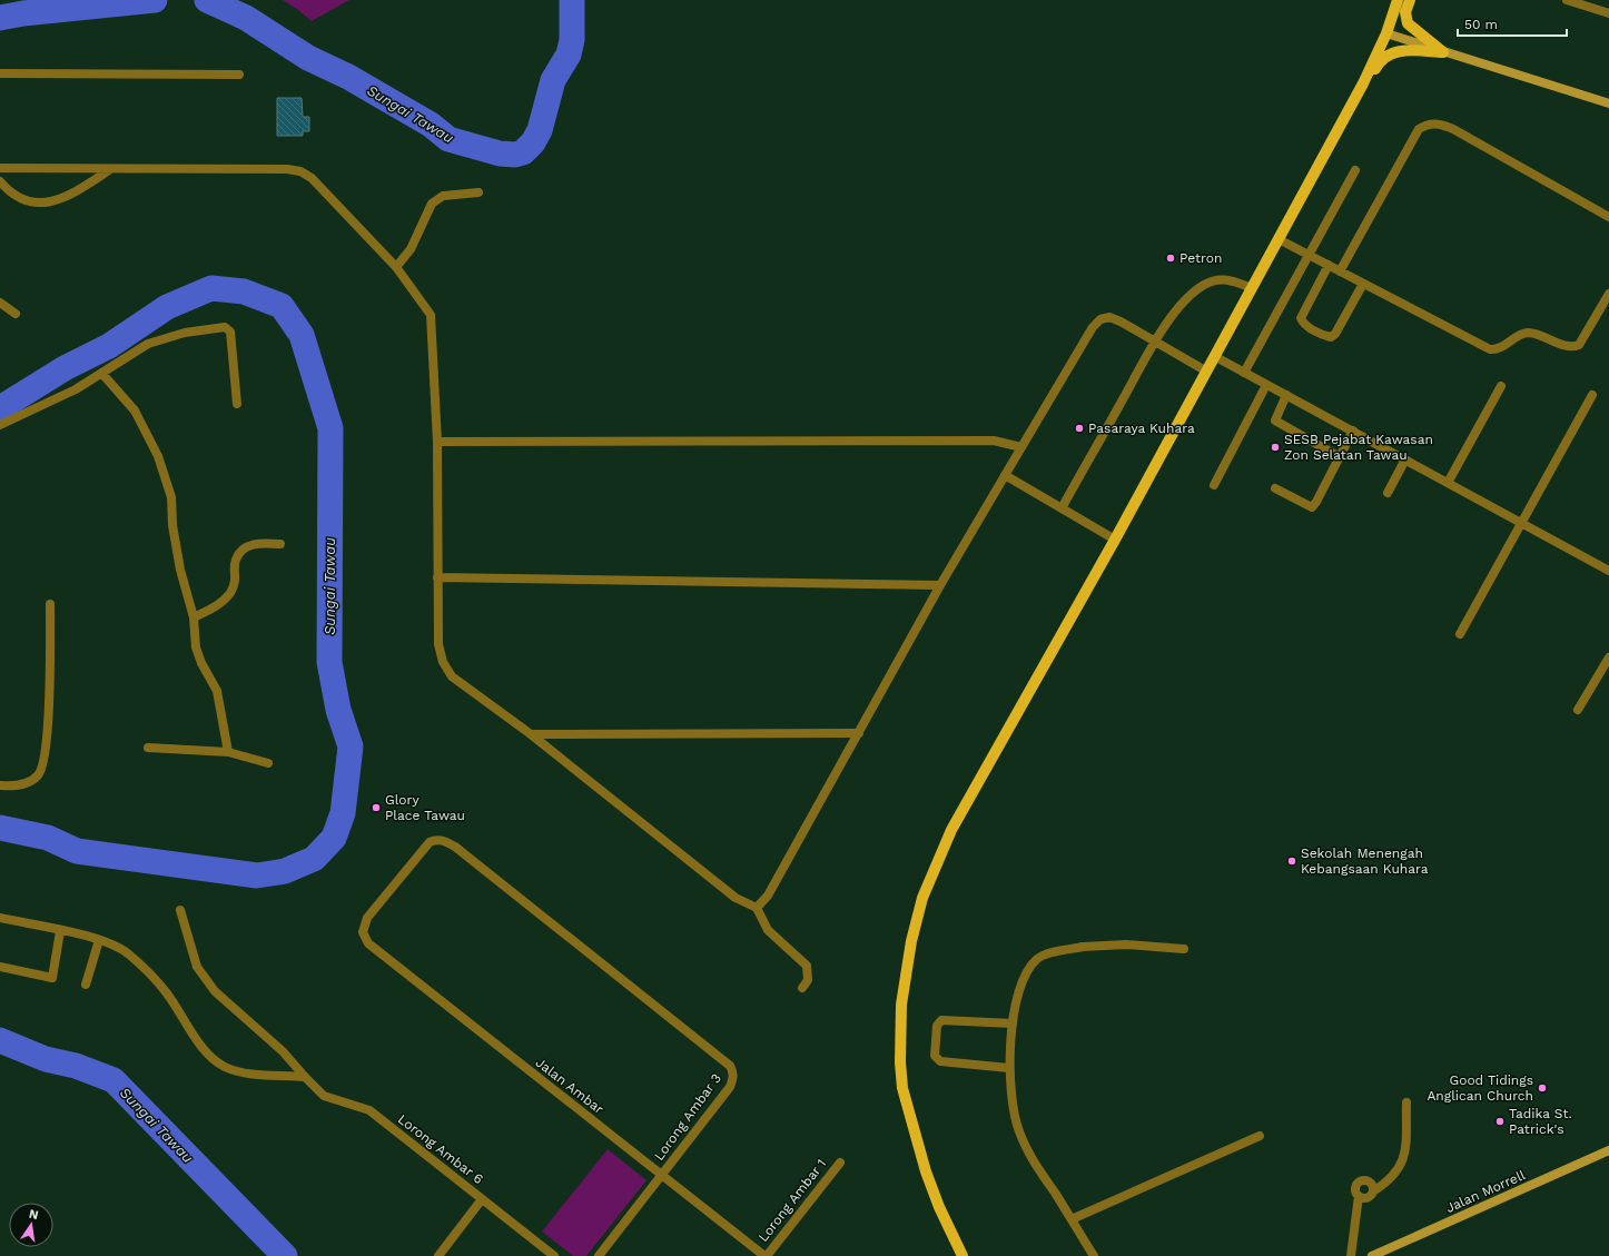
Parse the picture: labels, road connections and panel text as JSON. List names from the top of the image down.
{
  "streets": {
    "street": [
      "Jalan Ambar",
      "Lorong Ambar 3",
      "Lorong Ambar 6",
      "Jalan Morrell",
      "Lorong Ambar 1"
    ]
  },
  "crossings": [
    ["Jalan Ambar", "Lorong Ambar 3"],
    ["Jalan Ambar", "Lorong Ambar 1"]
  ],
  "water": ["Sungai Tawau"],
  "places": [
    "Petron",
    "Pasaraya Kuhara",
    "SESB Pejabat Kawasan Zon Selatan Tawau",
    "Glory Place Tawau",
    "Sekolah Menengah Kebangsaan Kuhara",
    "Good Tidings Anglican Church",
    "Tadika St. Patrick's"
  ],
  "scale_bar": "50 m",
  "north": "top"
}
